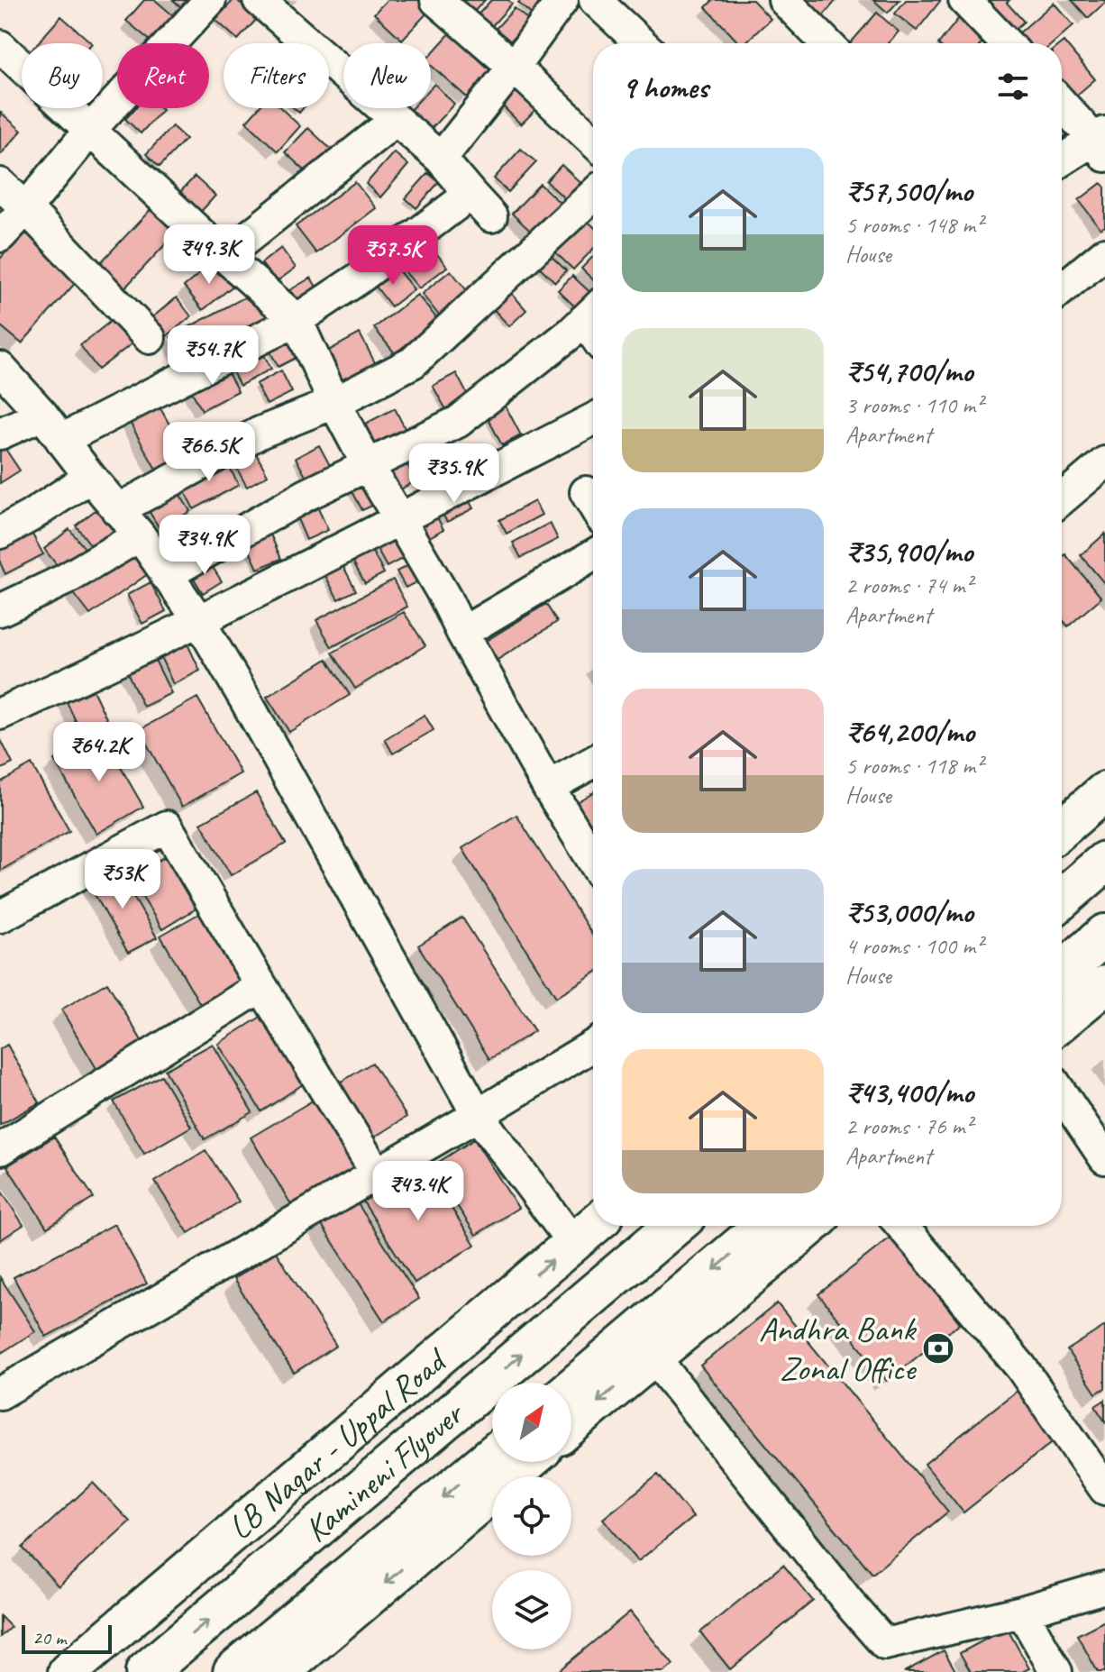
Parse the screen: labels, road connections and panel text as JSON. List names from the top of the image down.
{
  "streets": {
    "highway": ["Kamineni Flyover"],
    "street": ["LB Nagar - Uppal Road"]
  },
  "places": {
    "bank": ["Andhra Bank Zonal Office"]
  },
  "scale_bar": "20 m",
  "north": "top right",
  "page": {
    "chip": [
      "Buy",
      "Rent",
      "Filters",
      "New"
    ],
    "heading": "9 homes",
    "list": [
      {
        "name": "₹57,500/mo",
        "note": "5 rooms · 148 m² · House"
      },
      {
        "name": "₹54,700/mo",
        "note": "3 rooms · 110 m² · Apartment"
      },
      {
        "name": "₹35,900/mo",
        "note": "2 rooms · 74 m² · Apartment"
      },
      {
        "name": "₹64,200/mo",
        "note": "5 rooms · 118 m² · House"
      },
      {
        "name": "₹53,000/mo",
        "note": "4 rooms · 100 m² · House"
      },
      {
        "name": "₹43,400/mo",
        "note": "2 rooms · 76 m² · Apartment"
      }
    ],
    "price": [
      "₹49.3K",
      "₹57.5K",
      "₹54.7K",
      "₹66.5K",
      "₹35.9K",
      "₹34.9K",
      "₹64.2K",
      "₹53K",
      "₹43.4K"
    ],
    "scale": "20 m"
  }
}
